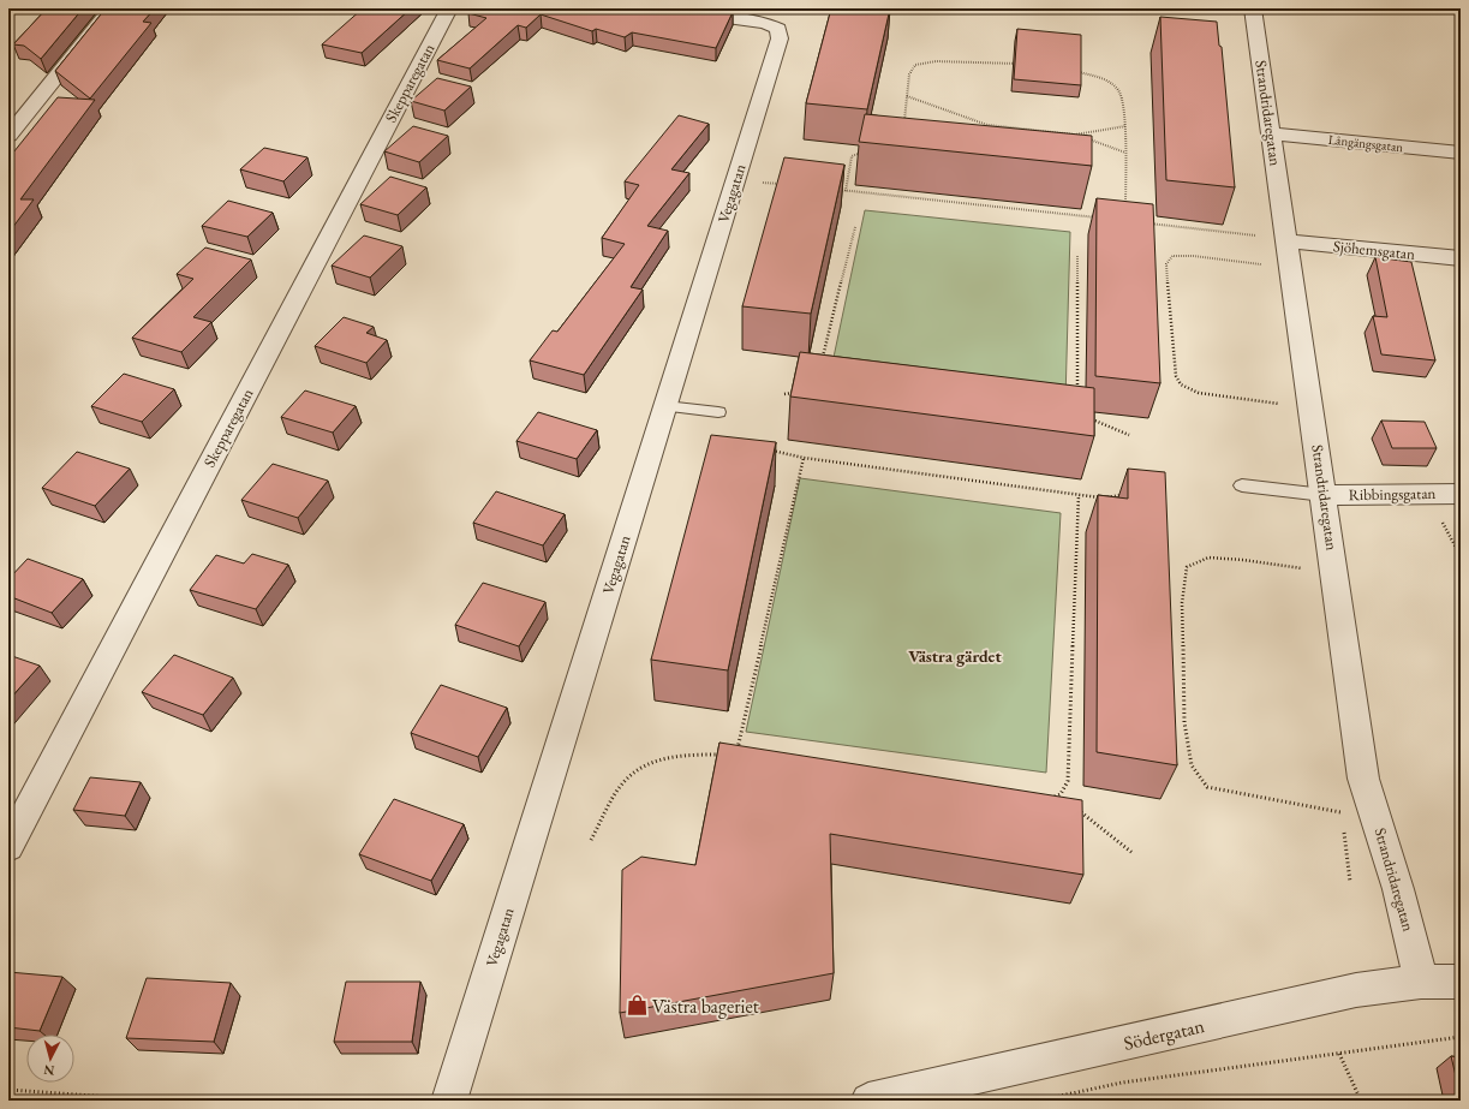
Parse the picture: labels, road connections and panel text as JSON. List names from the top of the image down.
{
  "streets": {
    "street": [
      "Skepparegatan",
      "Strandridaregatan",
      "Långängsgatan",
      "Vegagatan",
      "Sjöhemsgatan",
      "Ribbingsgatan",
      "Södergatan"
    ]
  },
  "crossings": [
    ["Strandridaregatan", "Långängsgatan"],
    ["Strandridaregatan", "Sjöhemsgatan"],
    ["Strandridaregatan", "Ribbingsgatan"],
    ["Strandridaregatan", "Södergatan"]
  ],
  "districts": ["Västra gärdet"],
  "places": {
    "shop": ["Västra bageriet"]
  },
  "north": "bottom"
}
